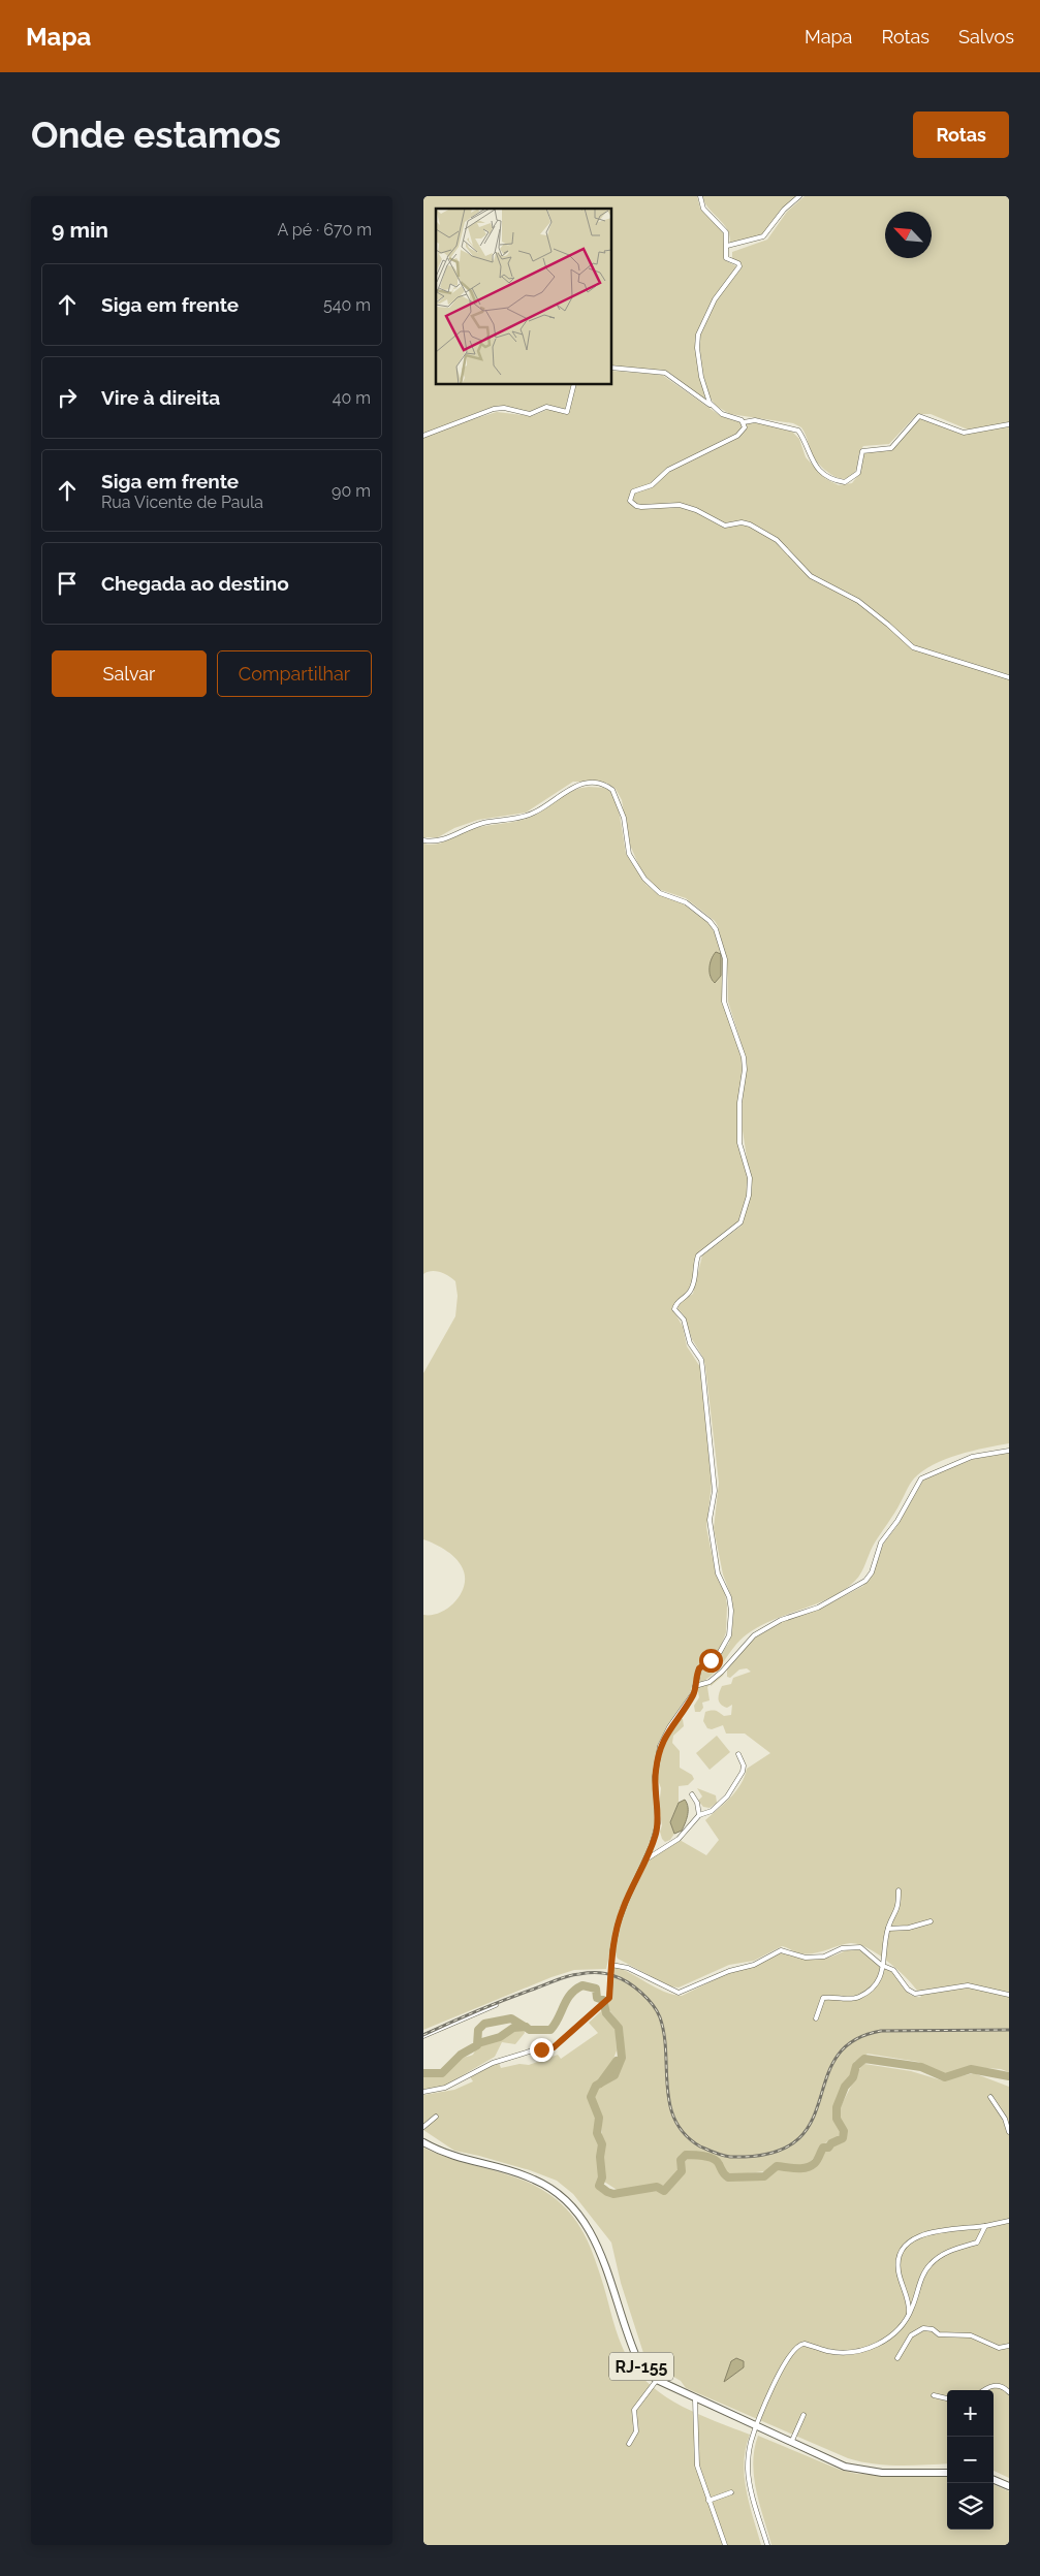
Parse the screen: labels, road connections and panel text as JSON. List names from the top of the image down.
{
  "streets": {
    "main road": ["RJ-155"]
  },
  "north": "top left",
  "page": {
    "header": "Mapa",
    "nav": ["Mapa", "Rotas", "Salvos"],
    "buttons": [
      "Rotas",
      ["Salvar", "Compartilhar"]
    ],
    "title": "Onde estamos",
    "heading": ["9 min", "A pé · 670 m"],
    "list": [
      ["Siga em frente", "540 m"],
      ["Vire à direita", "40 m"],
      ["Siga em frente", "Rua Vicente de Paula", "90 m"],
      "Chegada ao destino"
    ],
    "map_buttons": ["+", "−"]
  }
}
